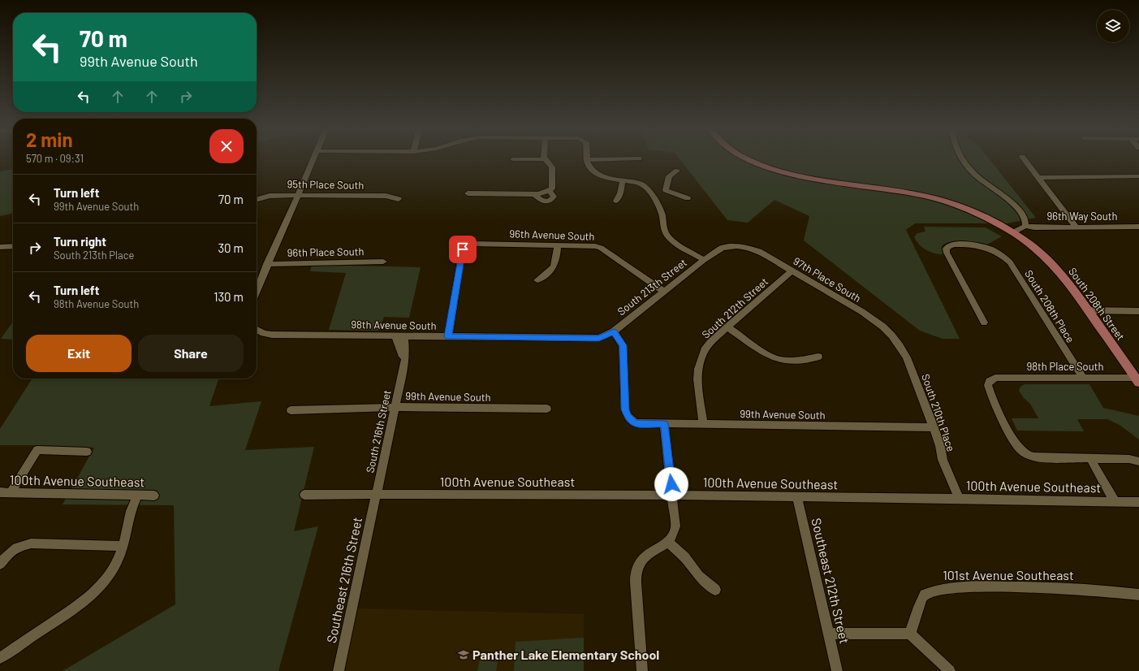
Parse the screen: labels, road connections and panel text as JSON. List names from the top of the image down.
{
  "streets": {
    "main road": ["South 208th Street"],
    "street": [
      "95th Place South",
      "96th Way South",
      "96th Avenue South",
      "96th Place South",
      "97th Place South",
      "South 213th Street",
      "South 208th Place",
      "South 212th Street",
      "98th Avenue South",
      "98th Place South",
      "99th Avenue South",
      "South 210th Place",
      "South 216th Street",
      "100th Avenue Southeast",
      "101st Avenue Southeast",
      "Southeast 216th Street",
      "Southeast 212th Street"
    ]
  },
  "crossings": [
    ["96th Avenue South", "South 213th Street"],
    ["96th Avenue South", "98th Avenue South"],
    ["97th Place South", "South 213th Street"],
    ["97th Place South", "South 212th Street"],
    ["97th Place South", "South 210th Place"],
    ["South 213th Street", "98th Avenue South"],
    ["South 213th Street", "99th Avenue South"],
    ["South 208th Street", "98th Place South"],
    ["South 208th Place", "98th Place South"],
    ["South 212th Street", "99th Avenue South"],
    ["98th Avenue South", "99th Avenue South"],
    ["98th Avenue South", "South 216th Street"],
    ["99th Avenue South", "South 210th Place"],
    ["99th Avenue South", "South 216th Street"],
    ["South 210th Place", "100th Avenue Southeast"],
    ["South 216th Street", "100th Avenue Southeast"],
    ["South 216th Street", "Southeast 216th Street"],
    ["100th Avenue Southeast", "Southeast 216th Street"],
    ["100th Avenue Southeast", "Southeast 212th Street"]
  ],
  "places": {
    "school or university": ["Panther Lake Elementary School"]
  },
  "page": {
    "turn": ["70 m", "99th Avenue South"],
    "heading": ["2 min", "570 m · 09:31"],
    "list": [
      {
        "name": "Turn left",
        "note": "99th Avenue South",
        "value": "70 m"
      },
      {
        "name": "Turn right",
        "note": "South 213th Place",
        "value": "30 m"
      },
      {
        "name": "Turn left",
        "note": "98th Avenue South",
        "value": "130 m"
      }
    ],
    "buttons": ["Exit", "Share"]
  }
}
